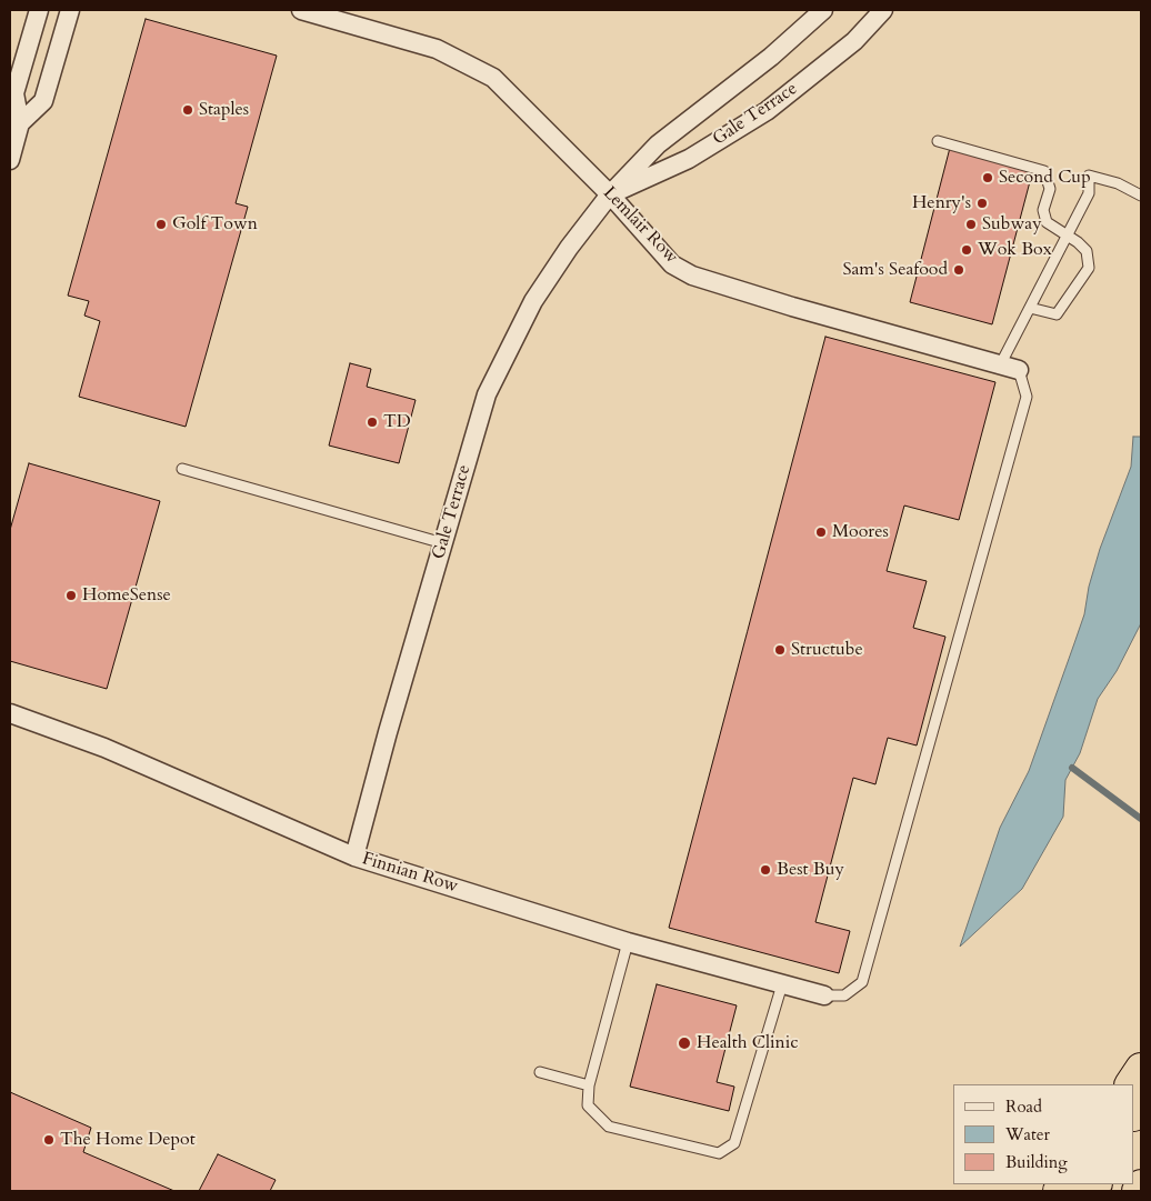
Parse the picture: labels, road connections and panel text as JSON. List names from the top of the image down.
{
  "streets": {
    "street": ["Gale Terrace", "Lemlair Row", "Finnian Row"]
  },
  "crossings": [
    ["Gale Terrace", "Lemlair Row"],
    ["Gale Terrace", "Finnian Row"]
  ],
  "places": [
    "Staples",
    "Second Cup",
    "Henry's",
    "Golf Town",
    "Subway",
    "Wok Box",
    "Sam's Seafood",
    "TD",
    "Moores",
    "HomeSense",
    "Structube",
    "Best Buy",
    "Health Clinic",
    "The Home Depot"
  ],
  "legend": ["Road", "Water", "Building"]
}
